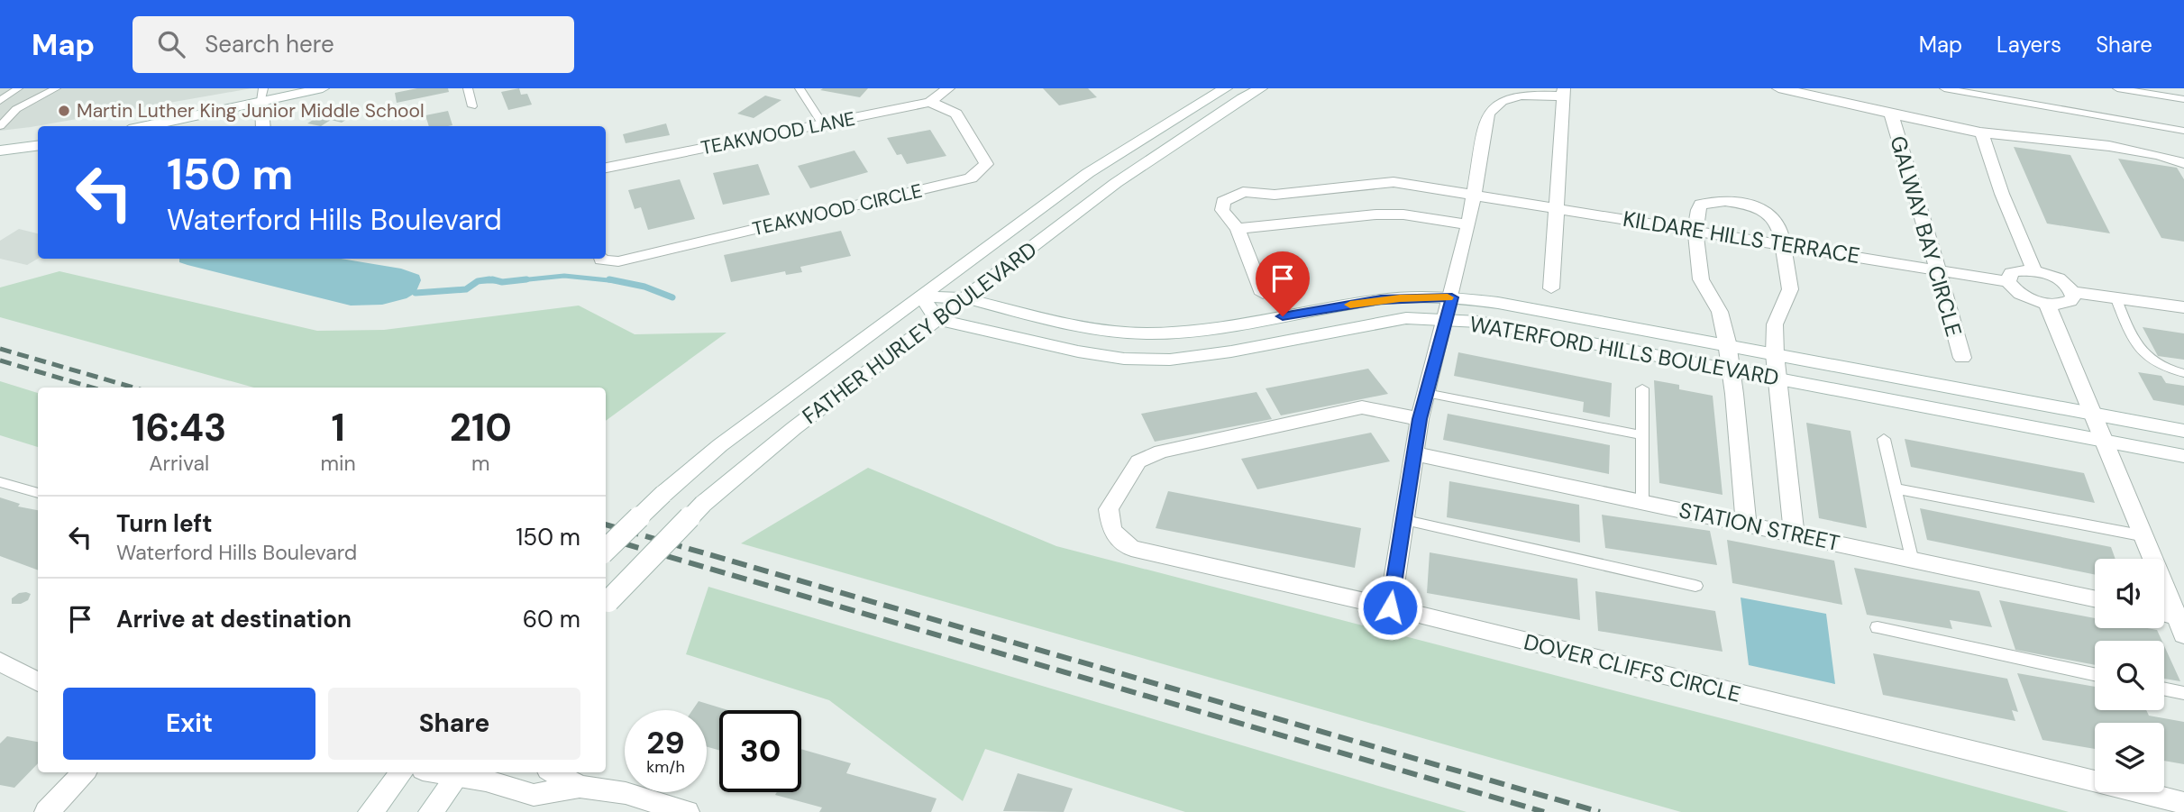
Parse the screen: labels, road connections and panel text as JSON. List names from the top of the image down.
{
  "streets": {
    "street": [
      "TEAKWOOD LANE",
      "TEAKWOOD CIRCLE",
      "GALWAY BAY CIRCLE",
      "KILDARE HILLS TERRACE",
      "FATHER HURLEY BOULEVARD",
      "WATERFORD HILLS BOULEVARD",
      "STATION STREET",
      "DOVER CLIFFS CIRCLE"
    ]
  },
  "crossings": [
    ["TEAKWOOD LANE", "TEAKWOOD CIRCLE"],
    ["GALWAY BAY CIRCLE", "KILDARE HILLS TERRACE"],
    ["FATHER HURLEY BOULEVARD", "WATERFORD HILLS BOULEVARD"]
  ],
  "places": ["Martin Luther King Junior Middle School"],
  "page": {
    "header": "Map",
    "search": "Search here",
    "nav": ["Map", "Layers", "Share"],
    "turn": ["150 m", "Waterford Hills Boulevard"],
    "eta": [
      "16:43",
      "Arrival",
      "1",
      "min",
      "210",
      "m"
    ],
    "list": [
      {
        "name": "Turn left",
        "note": "Waterford Hills Boulevard",
        "value": "150 m"
      },
      {
        "name": "Arrive at destination",
        "value": "60 m"
      }
    ],
    "buttons": ["Exit", "Share"],
    "speed": "29 km/h",
    "limit": "30"
  }
}
